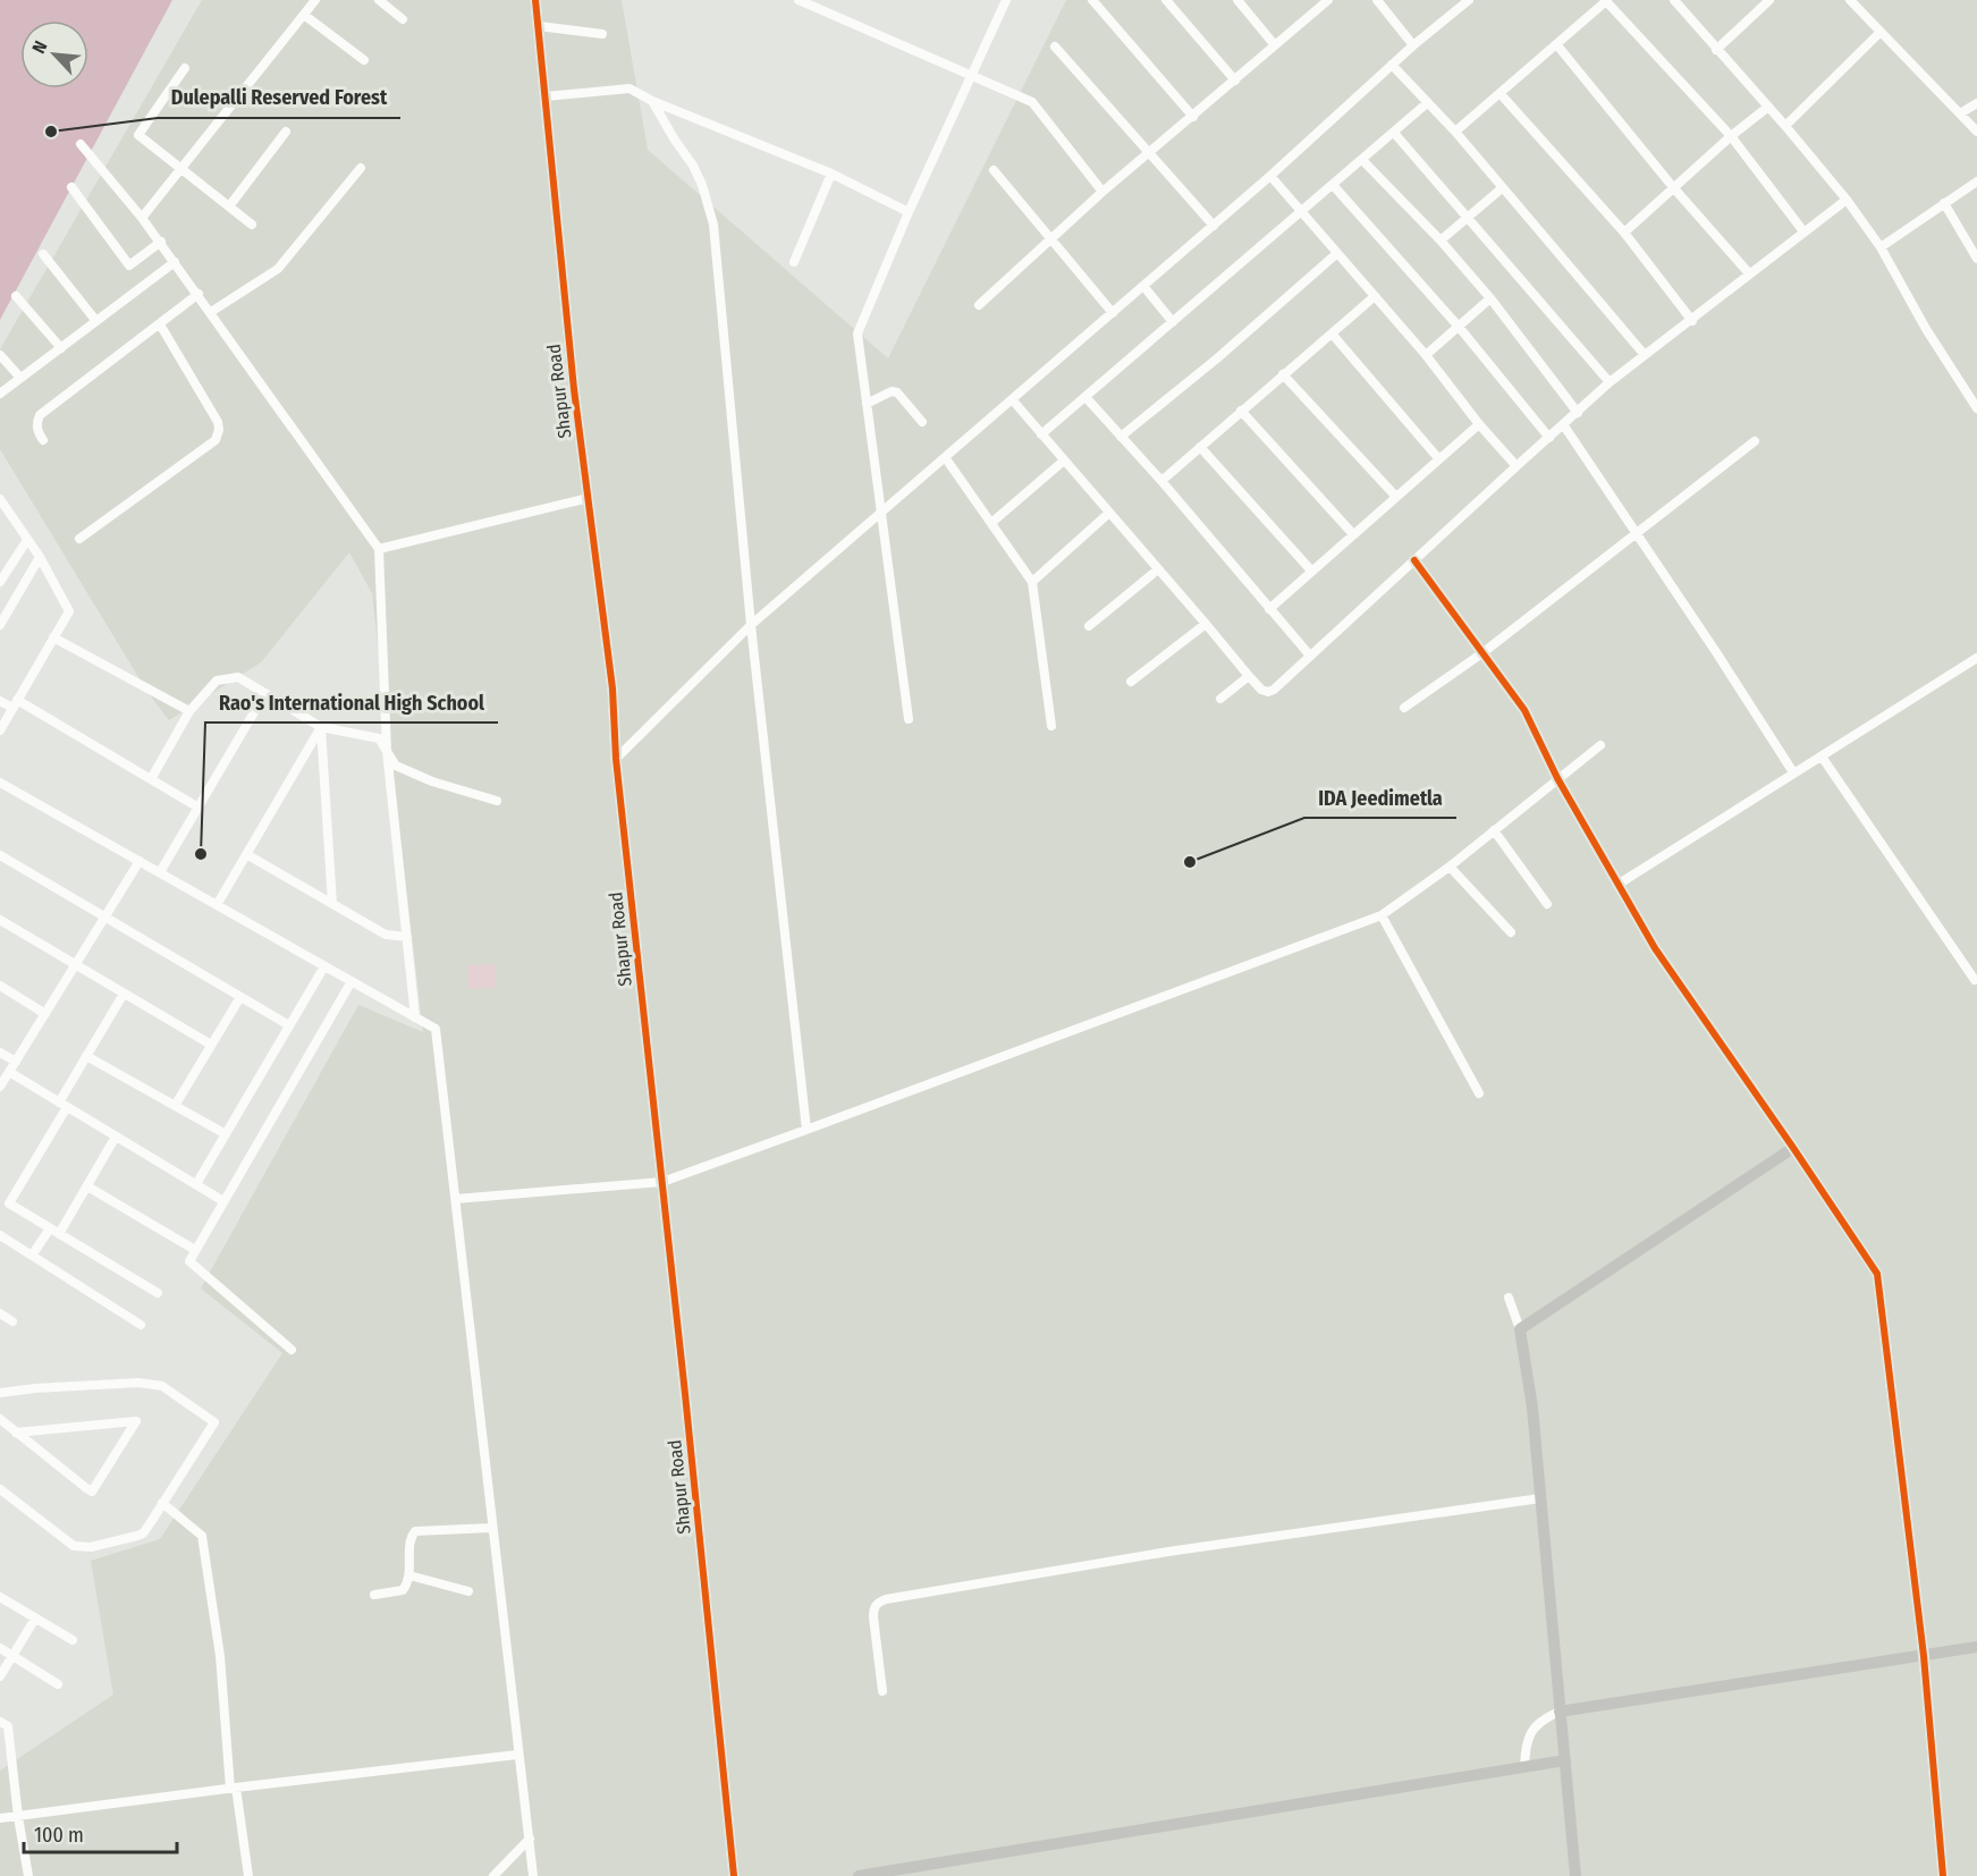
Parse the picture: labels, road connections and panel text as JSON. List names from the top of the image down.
{
  "streets": {
    "street": ["Shapur Road"]
  },
  "places": ["Dulepalli Reserved Forest", "Rao's International High School", "IDA Jeedimetla"],
  "scale_bar": "100 m",
  "north": "top left"
}
